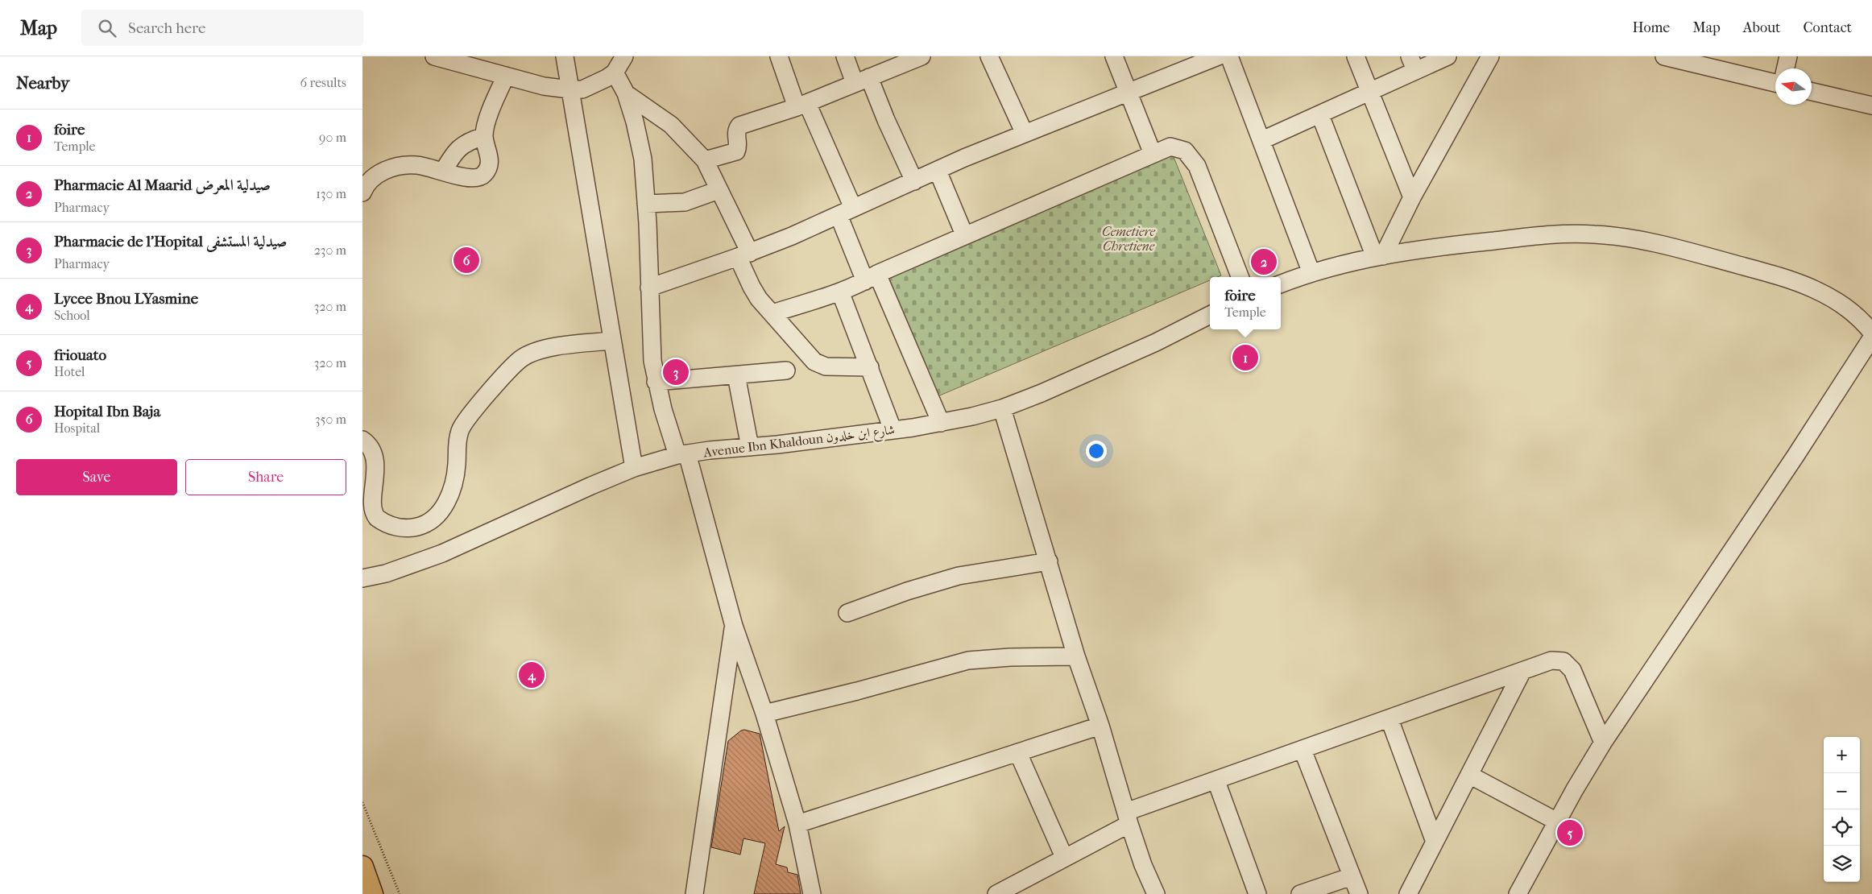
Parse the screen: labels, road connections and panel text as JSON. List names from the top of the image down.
{
  "streets": {
    "street": ["Avenue Ibn Khaldoun شارع ابن خلدون"]
  },
  "parks": ["Cemetiere Chretiene"],
  "north": "left",
  "page": {
    "header": "Map",
    "search": "Search here",
    "nav": [
      "Home",
      "Map",
      "About",
      "Contact"
    ],
    "heading": ["Nearby", "6 results"],
    "list": [
      {
        "mark": "1",
        "name": "foire",
        "note": "Temple",
        "value": "90 m"
      },
      {
        "mark": "2",
        "name": "Pharmacie Al Maarid صيدلية المعرض",
        "note": "Pharmacy",
        "value": "130 m"
      },
      {
        "mark": "3",
        "name": "Pharmacie de l'Hopital صيدلية المستشفى",
        "note": "Pharmacy",
        "value": "230 m"
      },
      {
        "mark": "4",
        "name": "Lycee Bnou LYasmine",
        "note": "School",
        "value": "320 m"
      },
      {
        "mark": "5",
        "name": "friouato",
        "note": "Hotel",
        "value": "320 m"
      },
      {
        "mark": "6",
        "name": "Hopital Ibn Baja",
        "note": "Hospital",
        "value": "350 m"
      }
    ],
    "pins": [
      "6",
      "2",
      "1",
      "3",
      "4",
      "5"
    ],
    "popup": ["foire", "Temple"],
    "buttons": ["Save", "Share"],
    "map_buttons": ["+", "−"]
  }
}
